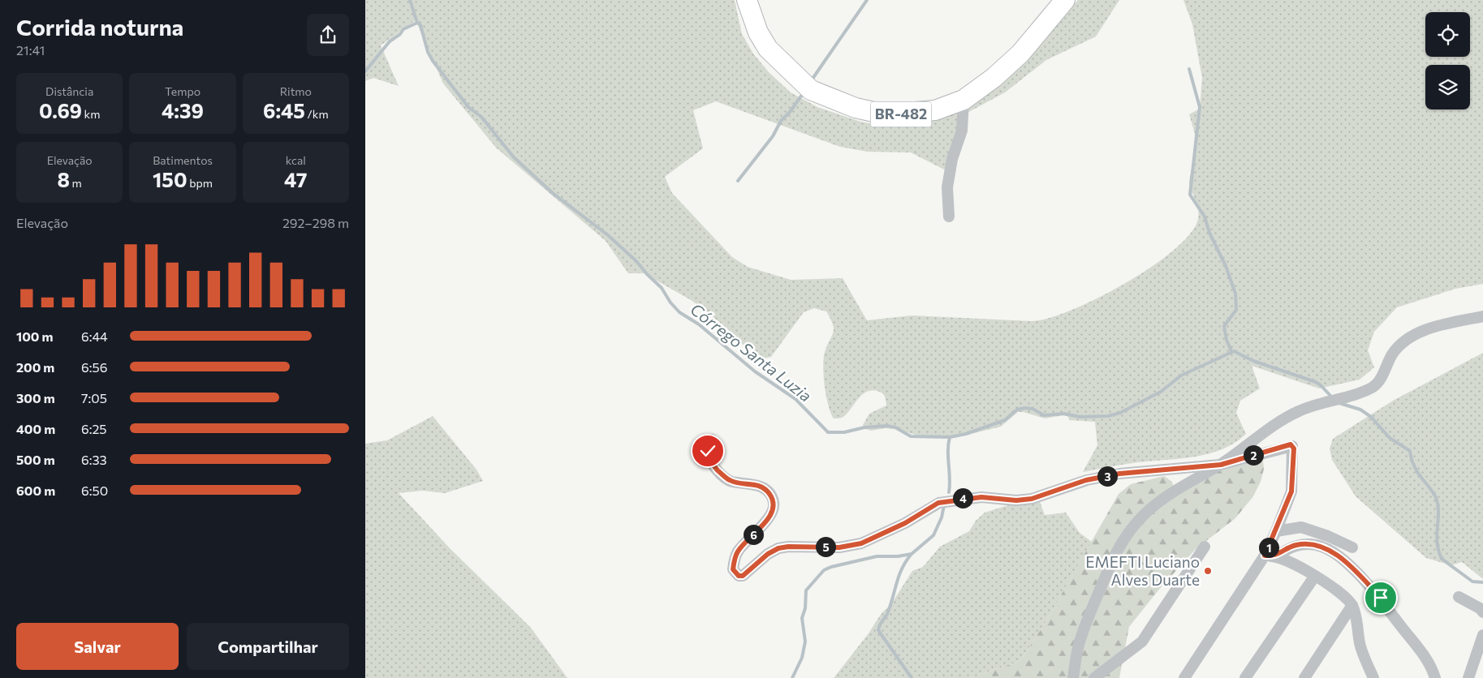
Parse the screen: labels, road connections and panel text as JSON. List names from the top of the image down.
{
  "streets": {
    "highway": ["BR-482"]
  },
  "water": ["Córrego Santa Luzia"],
  "places": ["EMEFTI Luciano Alves Duarte"],
  "page": {
    "heading": ["Corrida noturna", "21:41"],
    "stats": [
      ["Distância", "0.69 km"],
      ["Tempo", "4:39"],
      ["Ritmo", "6:45 /km"],
      ["Elevação", "8 m"],
      ["Batimentos", "150 bpm"],
      ["kcal", "47"]
    ],
    "chart": ["Elevação", "292–298 m"],
    "list": [
      {
        "name": "100 m",
        "note": "6:44"
      },
      {
        "name": "200 m",
        "note": "6:56"
      },
      {
        "name": "300 m",
        "note": "7:05"
      },
      {
        "name": "400 m",
        "note": "6:25"
      },
      {
        "name": "500 m",
        "note": "6:33"
      },
      {
        "name": "600 m",
        "note": "6:50"
      }
    ],
    "pins": [
      "2",
      "3",
      "4",
      "6",
      "5",
      "1"
    ],
    "buttons": ["Salvar", "Compartilhar"]
  }
}
